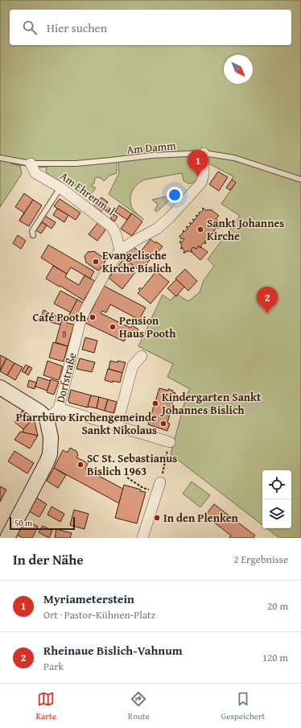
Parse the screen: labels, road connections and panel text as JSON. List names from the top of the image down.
{
  "streets": {
    "street": ["Am Ehrenmal", "Dorfstraße"],
    "lane": ["Am Damm"]
  },
  "crossings": [
    ["Am Damm", "Am Ehrenmal"],
    ["Am Ehrenmal", "Dorfstraße"]
  ],
  "places": [
    "Sankt Johannes Kirche",
    "Evangelische Kirche Bislich",
    "Café Pooth",
    "Pension Haus Pooth",
    "Kindergarten Sankt Johannes Bislich",
    "Pfarrbüro Kirchengemeinde Sankt Nikolaus",
    "SC St. Sebastianus Bislich 1963",
    "In den Plenken"
  ],
  "house_numbers": ["8"],
  "scale_bar": "50 m",
  "north": "bottom right",
  "page": {
    "search": "Hier suchen",
    "pins": ["1", "2"],
    "scale": "50 m",
    "heading": ["In der Nähe", "2 Ergebnisse"],
    "list": [
      {
        "mark": "1",
        "name": "Myriameterstein",
        "note": "Ort · Pastor-Kühnen-Platz",
        "value": "20 m"
      },
      {
        "mark": "2",
        "name": "Rheinaue Bislich-Vahnum",
        "note": "Park",
        "value": "120 m"
      }
    ],
    "nav": ["Karte", "Route", "Gespeichert"]
  }
}
